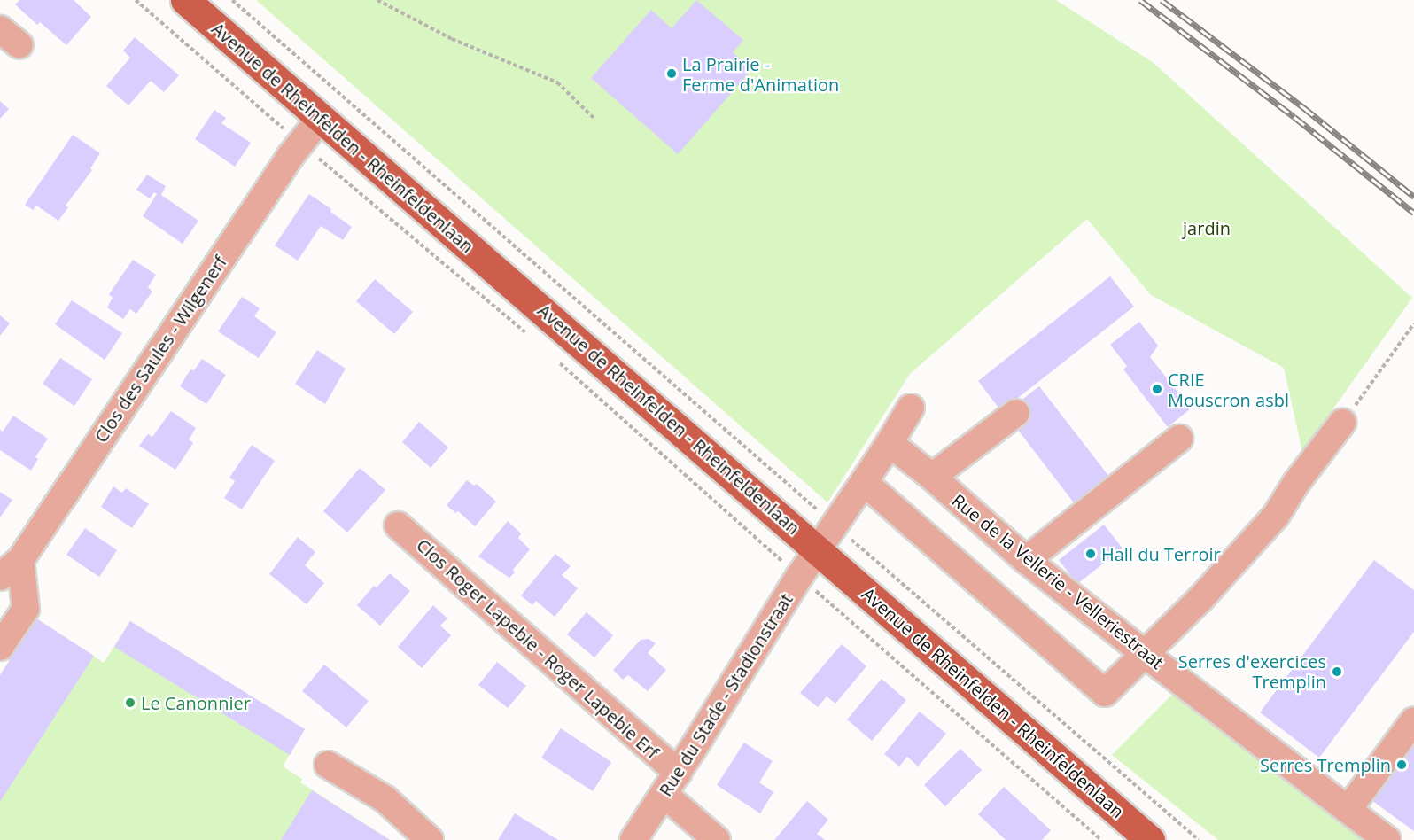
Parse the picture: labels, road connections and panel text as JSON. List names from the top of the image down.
{
  "streets": {
    "main road": ["Avenue de Rheinfelden - Rheinfeldenlaan"],
    "street": [
      "Clos des Saules - Wilgenerf",
      "Rue de la Vellerie - Velleriestraat",
      "Clos Roger Lapebie - Roger Lapebie Erf",
      "Rue du Stade - Stadionstraat"
    ]
  },
  "crossings": [
    ["Avenue de Rheinfelden - Rheinfeldenlaan", "Clos des Saules - Wilgenerf"],
    ["Avenue de Rheinfelden - Rheinfeldenlaan", "Rue du Stade - Stadionstraat"],
    ["Rue de la Vellerie - Velleriestraat", "Rue du Stade - Stadionstraat"],
    ["Clos Roger Lapebie - Roger Lapebie Erf", "Rue du Stade - Stadionstraat"]
  ],
  "parks": ["jardin"],
  "places": [
    "La Prairie - Ferme d'Animation",
    "CRIE Mouscron asbl",
    "Hall du Terroir",
    "Serres d'exercices Tremplin",
    "Le Canonnier",
    "Serres Tremplin"
  ]
}
